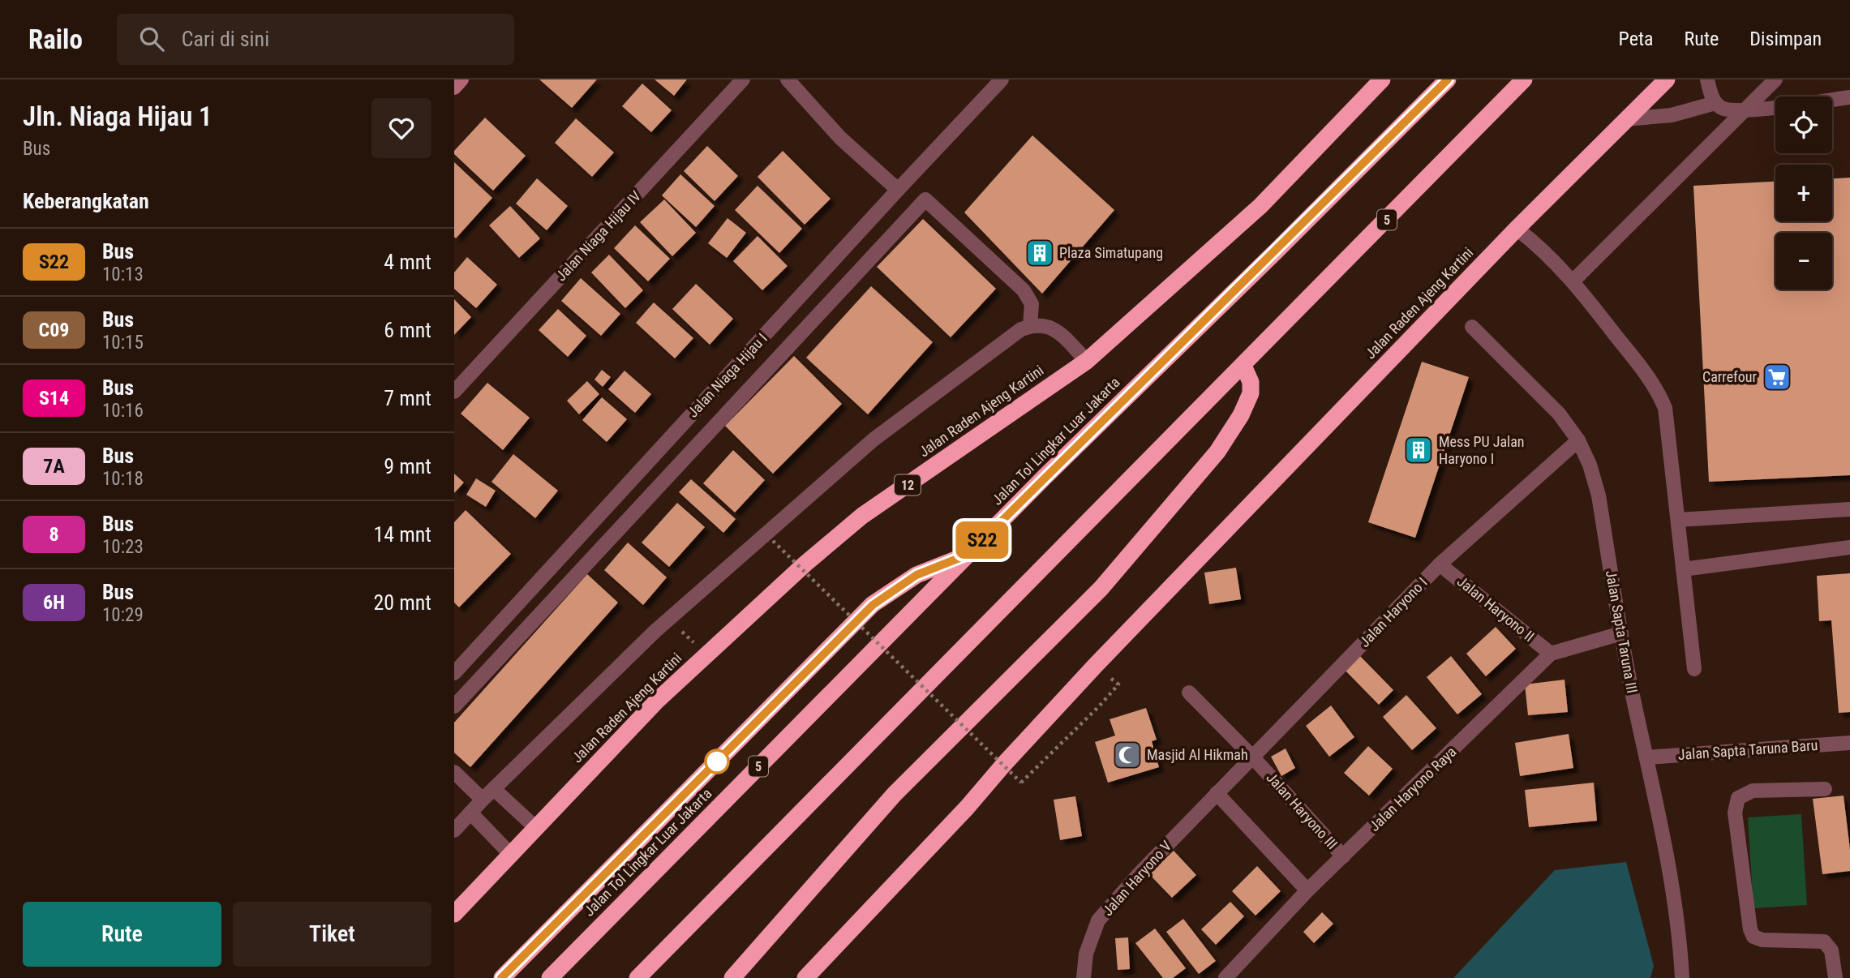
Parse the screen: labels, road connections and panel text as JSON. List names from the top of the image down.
{
  "streets": {
    "highway": [
      "5",
      "Jalan Raden Ajeng Kartini",
      "Jalan Tol Lingkar Luar Jakarta",
      "12"
    ],
    "street": [
      "Jalan Niaga Hijau IV",
      "Jalan Niaga Hijau I",
      "Jalan Haryono II",
      "Jalan Haryono I",
      "Jalan Sapta Taruna III",
      "Jalan Sapta Taruna Baru",
      "Jalan Haryono Raya",
      "Jalan Haryono III",
      "Jalan Haryono V"
    ]
  },
  "crossings": [
    ["Jalan Haryono II", "Jalan Haryono I"],
    ["Jalan Haryono II", "Jalan Haryono Raya"],
    ["Jalan Haryono I", "Jalan Sapta Taruna III"],
    ["Jalan Haryono I", "Jalan Haryono III"],
    ["Jalan Haryono I", "Jalan Haryono V"],
    ["Jalan Sapta Taruna III", "Jalan Sapta Taruna Baru"],
    ["Jalan Sapta Taruna III", "Jalan Haryono Raya"],
    ["Jalan Haryono Raya", "Jalan Haryono III"]
  ],
  "places": {
    "building": ["Plaza Simatupang", "Mess PU Jalan Haryono I"],
    "supermarket": ["Carrefour"],
    "mosque": ["Masjid Al Hikmah"]
  },
  "lines": ["bus line S22"],
  "page": {
    "header": "Railo",
    "search": "Cari di sini",
    "nav": ["Peta", "Rute", "Disimpan"],
    "heading": [
      ["Jln. Niaga Hijau 1", "Bus"],
      "Keberangkatan"
    ],
    "on_map": "S22",
    "map_buttons": ["+", "−"],
    "list": [
      {
        "mark": "S22",
        "name": "Bus",
        "note": "10:13",
        "value": "4 mnt"
      },
      {
        "mark": "C09",
        "name": "Bus",
        "note": "10:15",
        "value": "6 mnt"
      },
      {
        "mark": "S14",
        "name": "Bus",
        "note": "10:16",
        "value": "7 mnt"
      },
      {
        "mark": "7A",
        "name": "Bus",
        "note": "10:18",
        "value": "9 mnt"
      },
      {
        "mark": "8",
        "name": "Bus",
        "note": "10:23",
        "value": "14 mnt"
      },
      {
        "mark": "6H",
        "name": "Bus",
        "note": "10:29",
        "value": "20 mnt"
      }
    ],
    "buttons": ["Rute", "Tiket"]
  }
}
